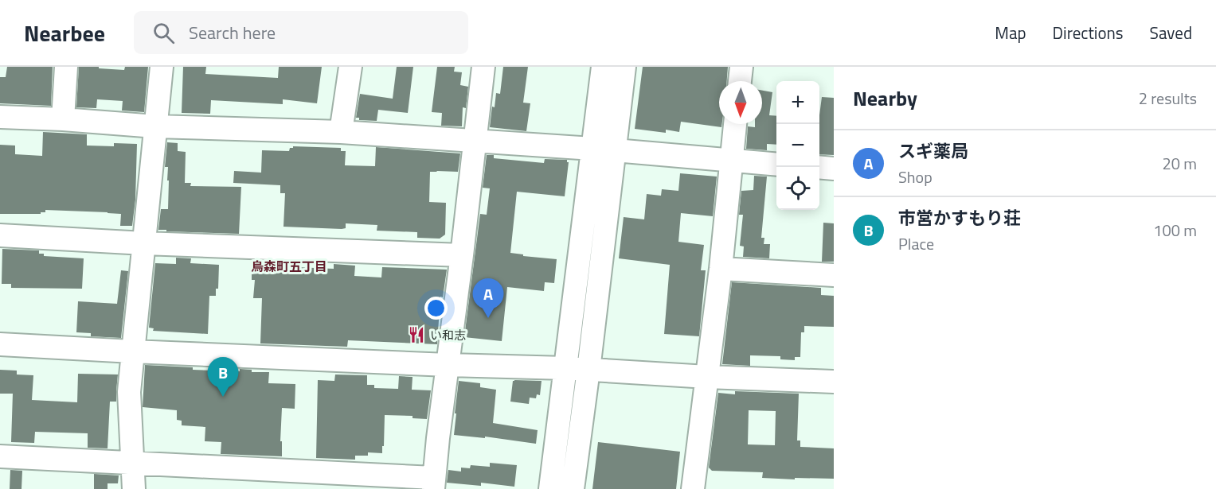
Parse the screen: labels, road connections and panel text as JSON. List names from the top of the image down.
{
  "districts": ["烏森町五丁目"],
  "places": {
    "restaurant": ["い和志"]
  },
  "north": "bottom",
  "page": {
    "header": "Nearbee",
    "search": "Search here",
    "nav": ["Map", "Directions", "Saved"],
    "heading": ["Nearby", "2 results"],
    "map_buttons": ["+", "−"],
    "list": [
      {
        "mark": "A",
        "name": "スギ薬局",
        "note": "Shop",
        "value": "20 m"
      },
      {
        "mark": "B",
        "name": "市営かすもり荘",
        "note": "Place",
        "value": "100 m"
      }
    ],
    "pins": ["A", "B"]
  }
}
